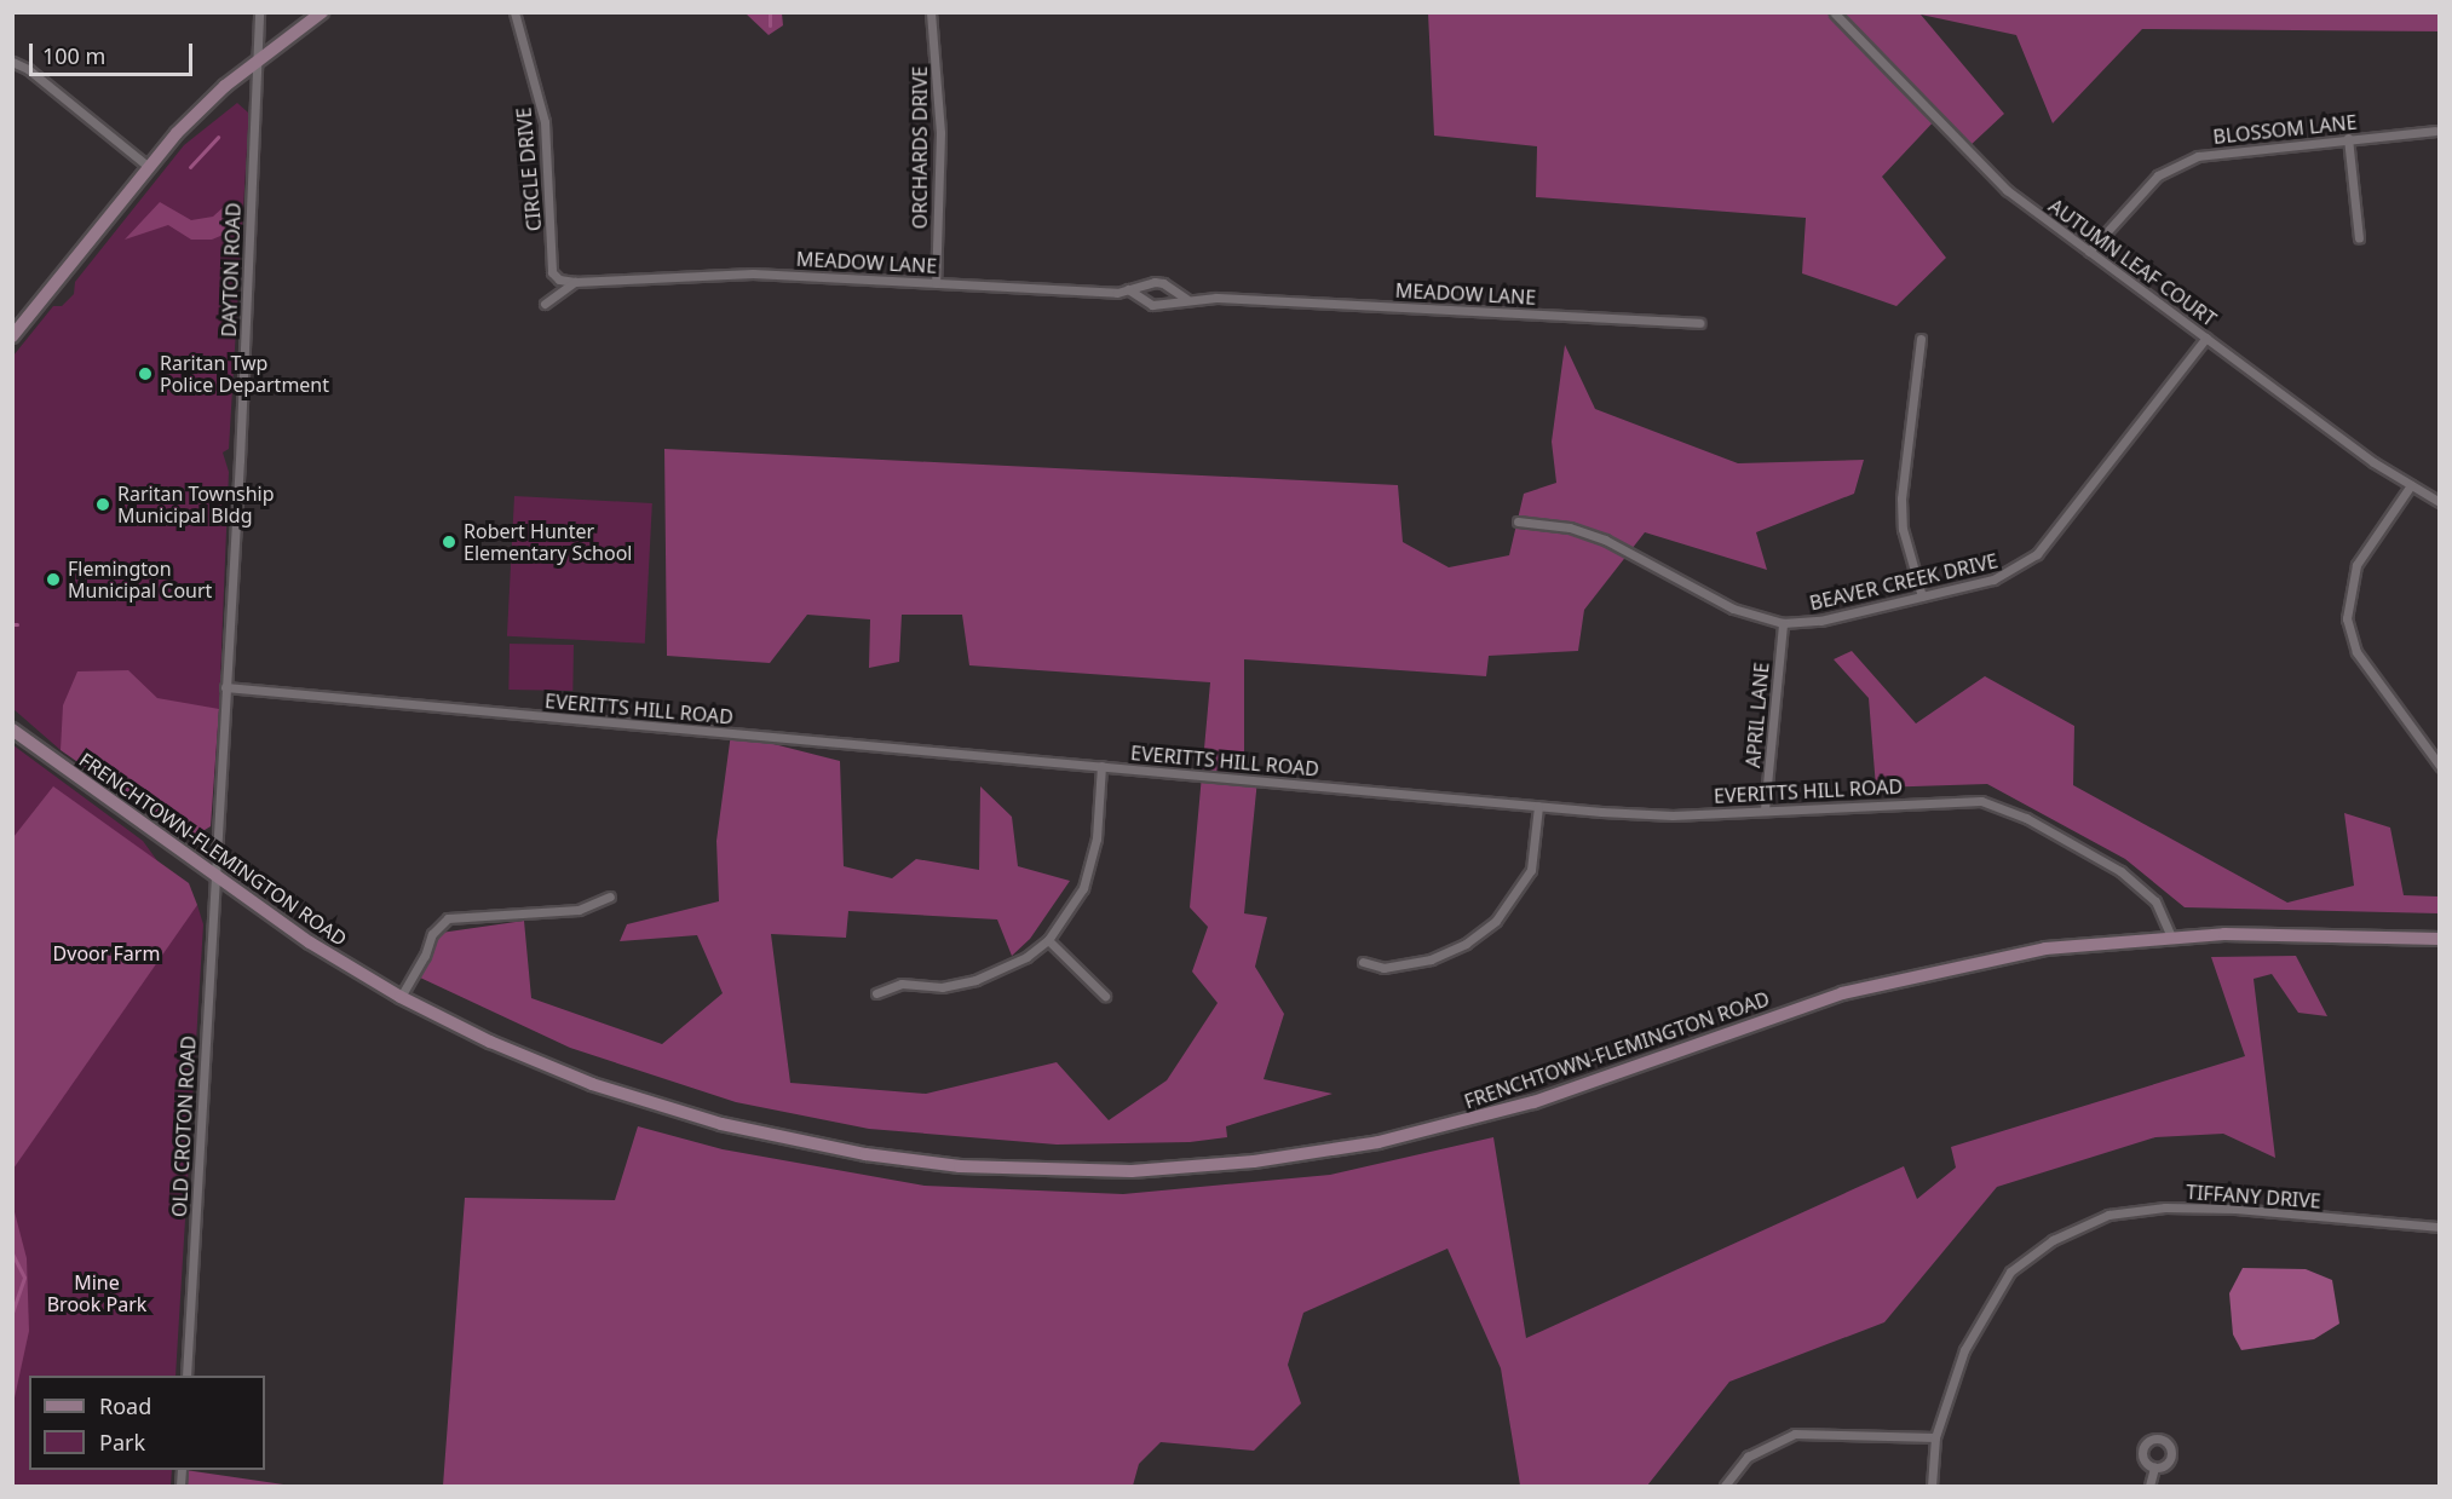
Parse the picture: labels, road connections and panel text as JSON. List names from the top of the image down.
{
  "streets": {
    "main road": ["FRENCHTOWN-FLEMINGTON ROAD"],
    "street": [
      "BLOSSOM LANE",
      "ORCHARDS DRIVE",
      "CIRCLE DRIVE",
      "MEADOW LANE",
      "AUTUMN LEAF COURT",
      "DAYTON ROAD",
      "BEAVER CREEK DRIVE",
      "EVERITTS HILL ROAD",
      "APRIL LANE",
      "OLD CROTON ROAD",
      "TIFFANY DRIVE"
    ]
  },
  "crossings": [
    ["BLOSSOM LANE", "AUTUMN LEAF COURT"],
    ["ORCHARDS DRIVE", "MEADOW LANE"],
    ["CIRCLE DRIVE", "MEADOW LANE"],
    ["AUTUMN LEAF COURT", "BEAVER CREEK DRIVE"],
    ["DAYTON ROAD", "EVERITTS HILL ROAD"],
    ["DAYTON ROAD", "FRENCHTOWN-FLEMINGTON ROAD"],
    ["DAYTON ROAD", "OLD CROTON ROAD"],
    ["BEAVER CREEK DRIVE", "APRIL LANE"],
    ["EVERITTS HILL ROAD", "APRIL LANE"],
    ["EVERITTS HILL ROAD", "FRENCHTOWN-FLEMINGTON ROAD"],
    ["FRENCHTOWN-FLEMINGTON ROAD", "OLD CROTON ROAD"]
  ],
  "parks": ["Dvoor Farm", "Mine Brook Park"],
  "places": [
    "Raritan Twp Police Department",
    "Raritan Township Municipal Bldg",
    "Robert Hunter Elementary School",
    "Flemington Municipal Court"
  ],
  "legend": ["Road", "Park"],
  "scale_bar": "100 m"
}
